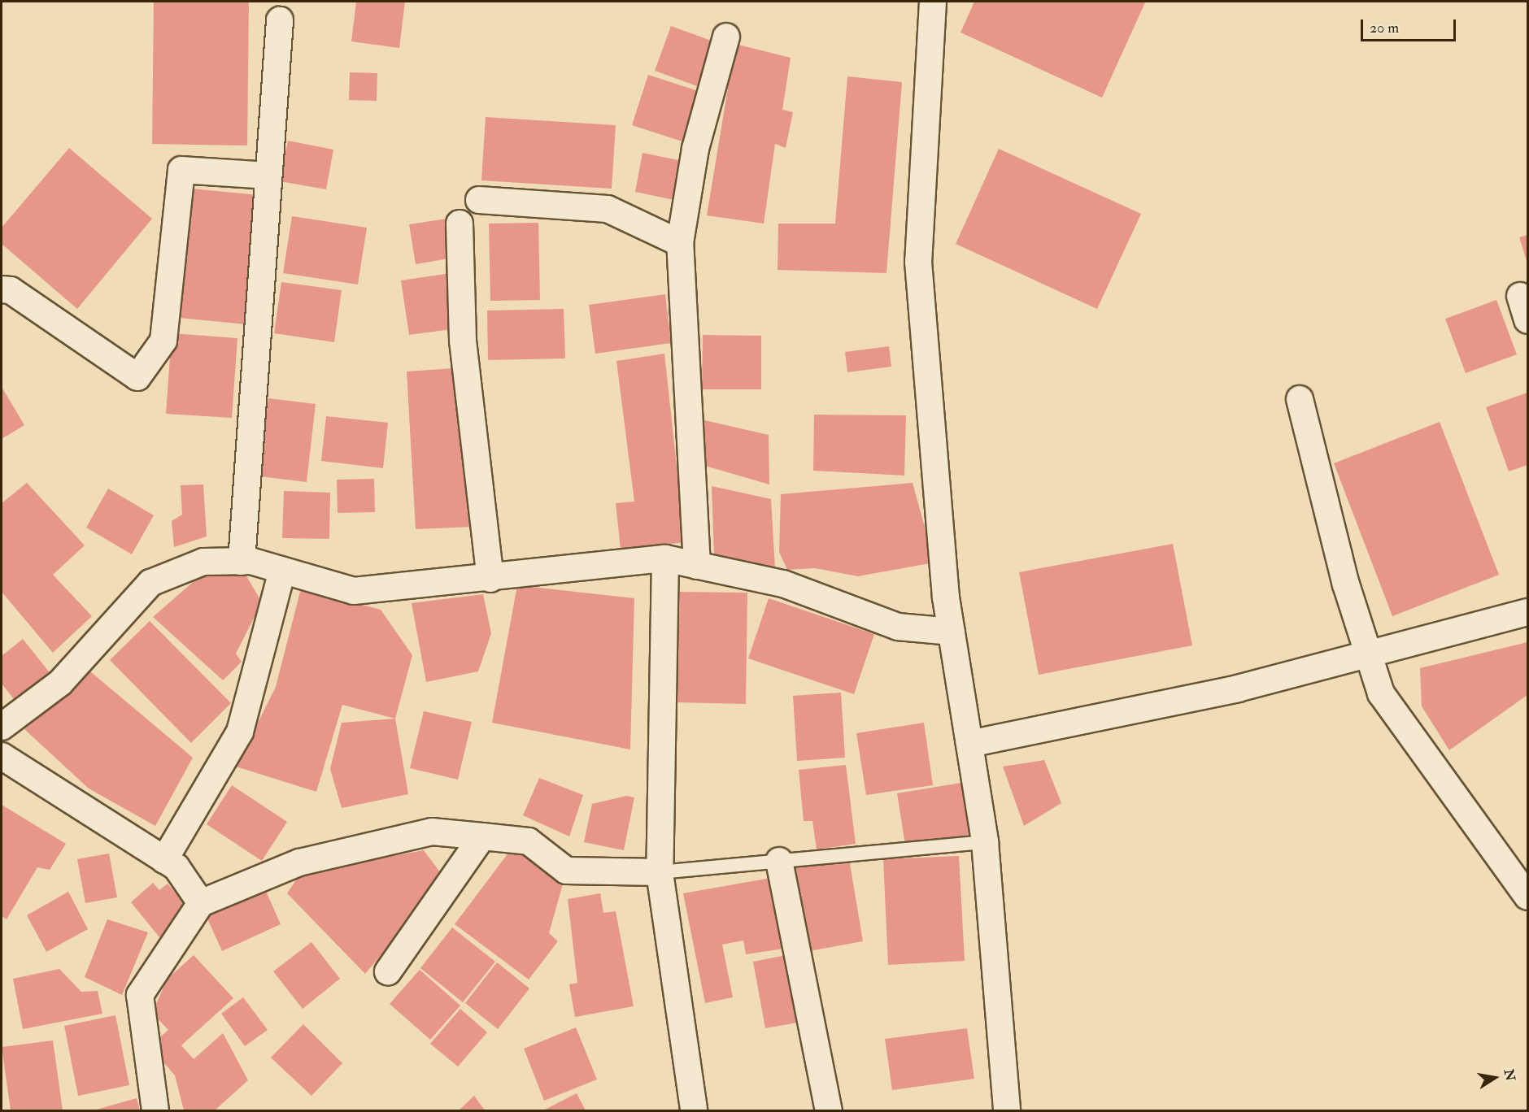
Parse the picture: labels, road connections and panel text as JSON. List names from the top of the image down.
{
  "scale_bar": "20 m",
  "north": "right"
}
